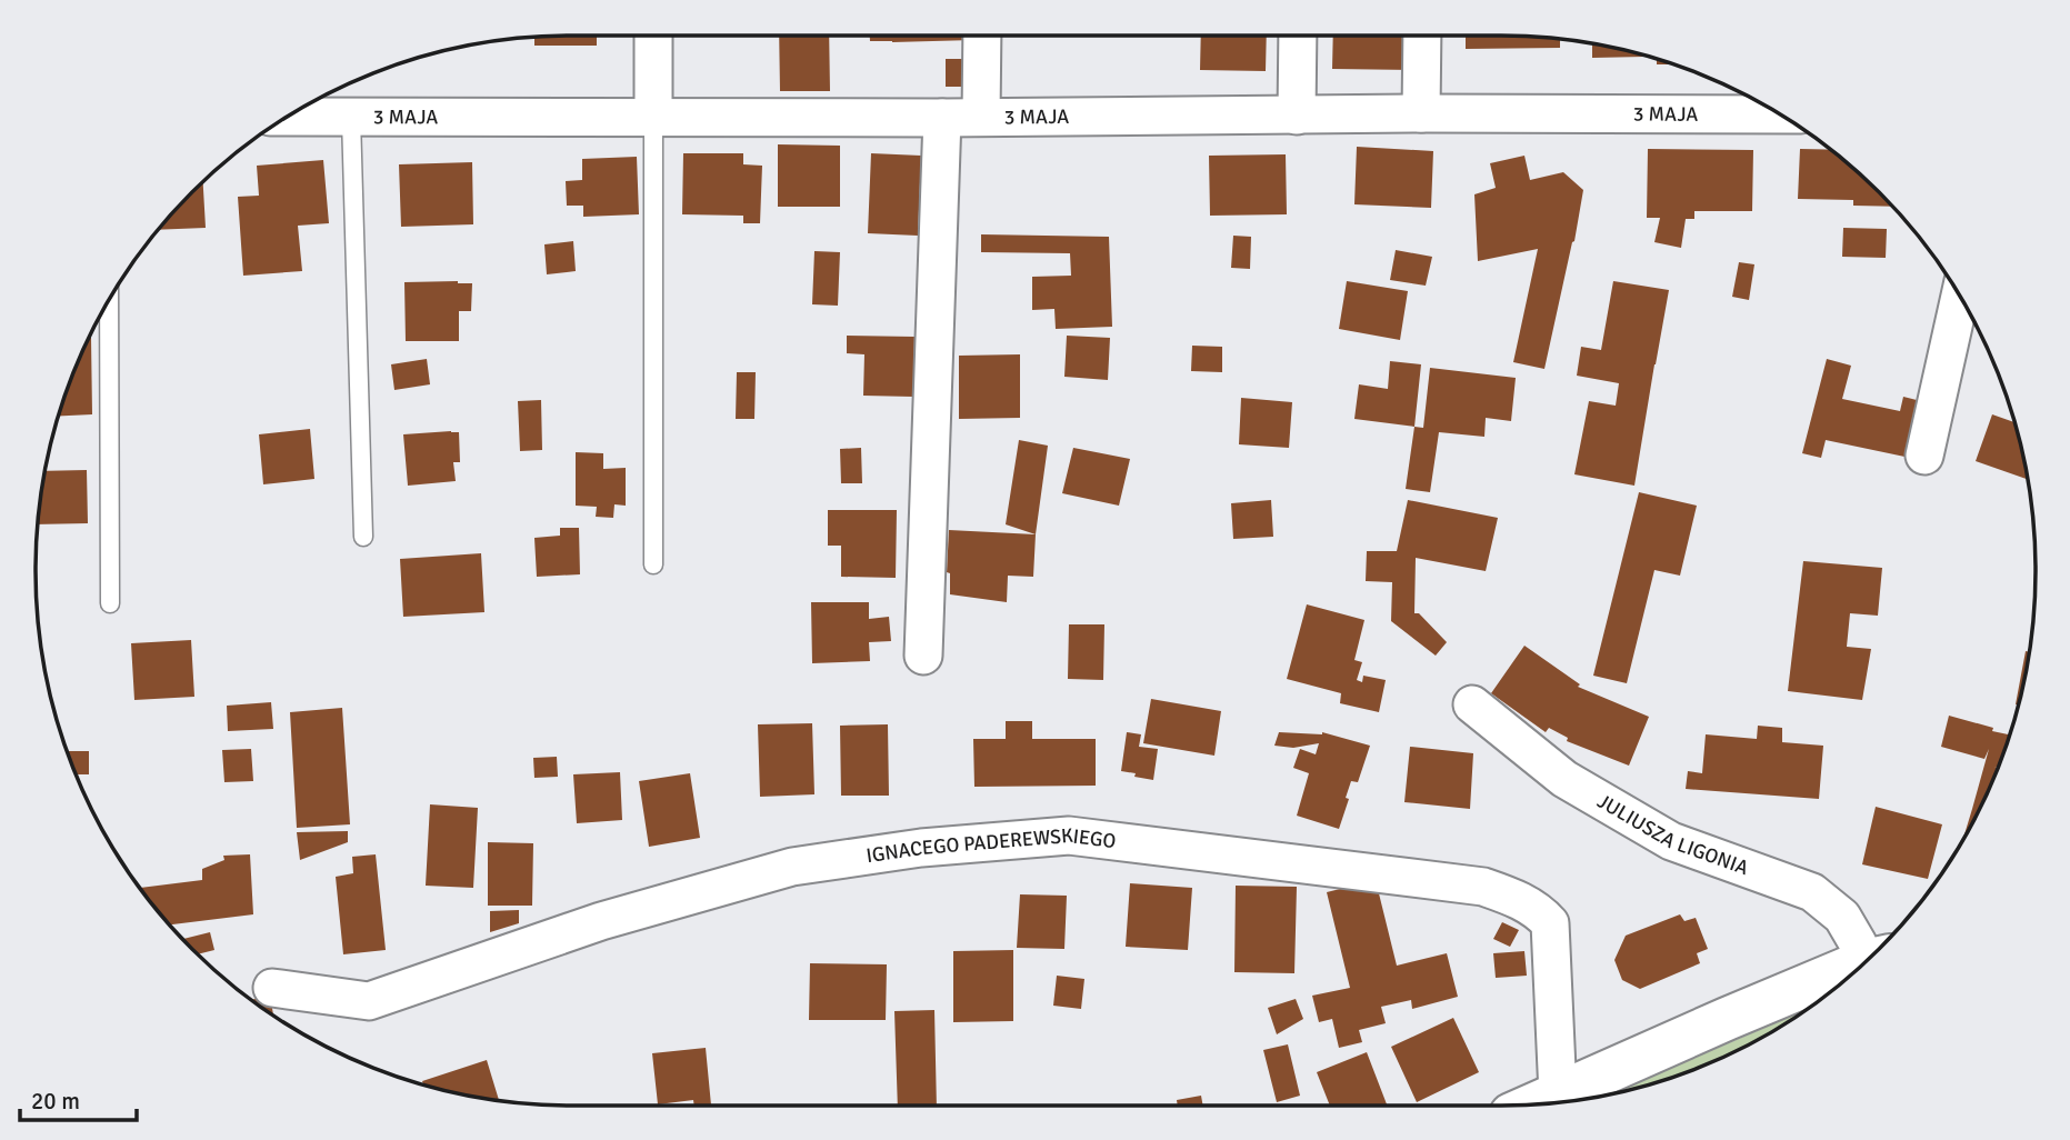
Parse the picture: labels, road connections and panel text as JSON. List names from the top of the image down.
{
  "streets": {
    "street": ["3 MAJA", "JULIUSZA LIGONIA", "IGNACEGO PADEREWSKIEGO"]
  },
  "scale_bar": "20 m"
}
